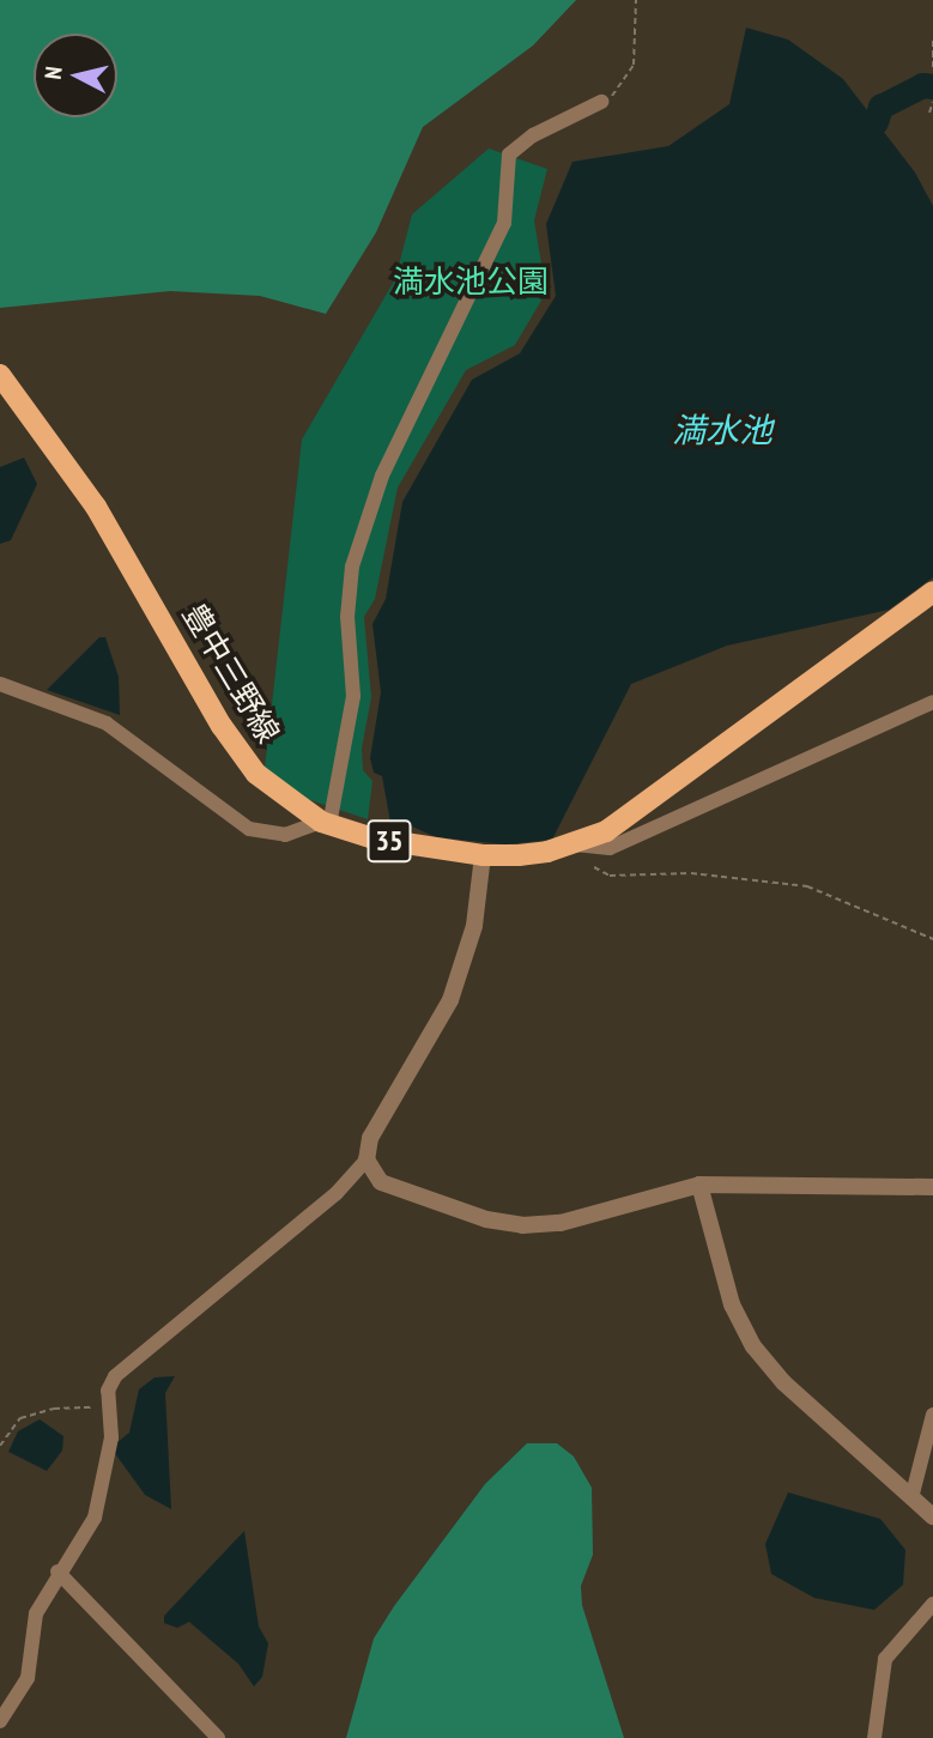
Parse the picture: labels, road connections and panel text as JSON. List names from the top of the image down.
{
  "streets": {
    "main road": ["豊中三野線", "35"]
  },
  "water": ["満水池"],
  "parks": ["満水池公園"],
  "north": "left"
}
